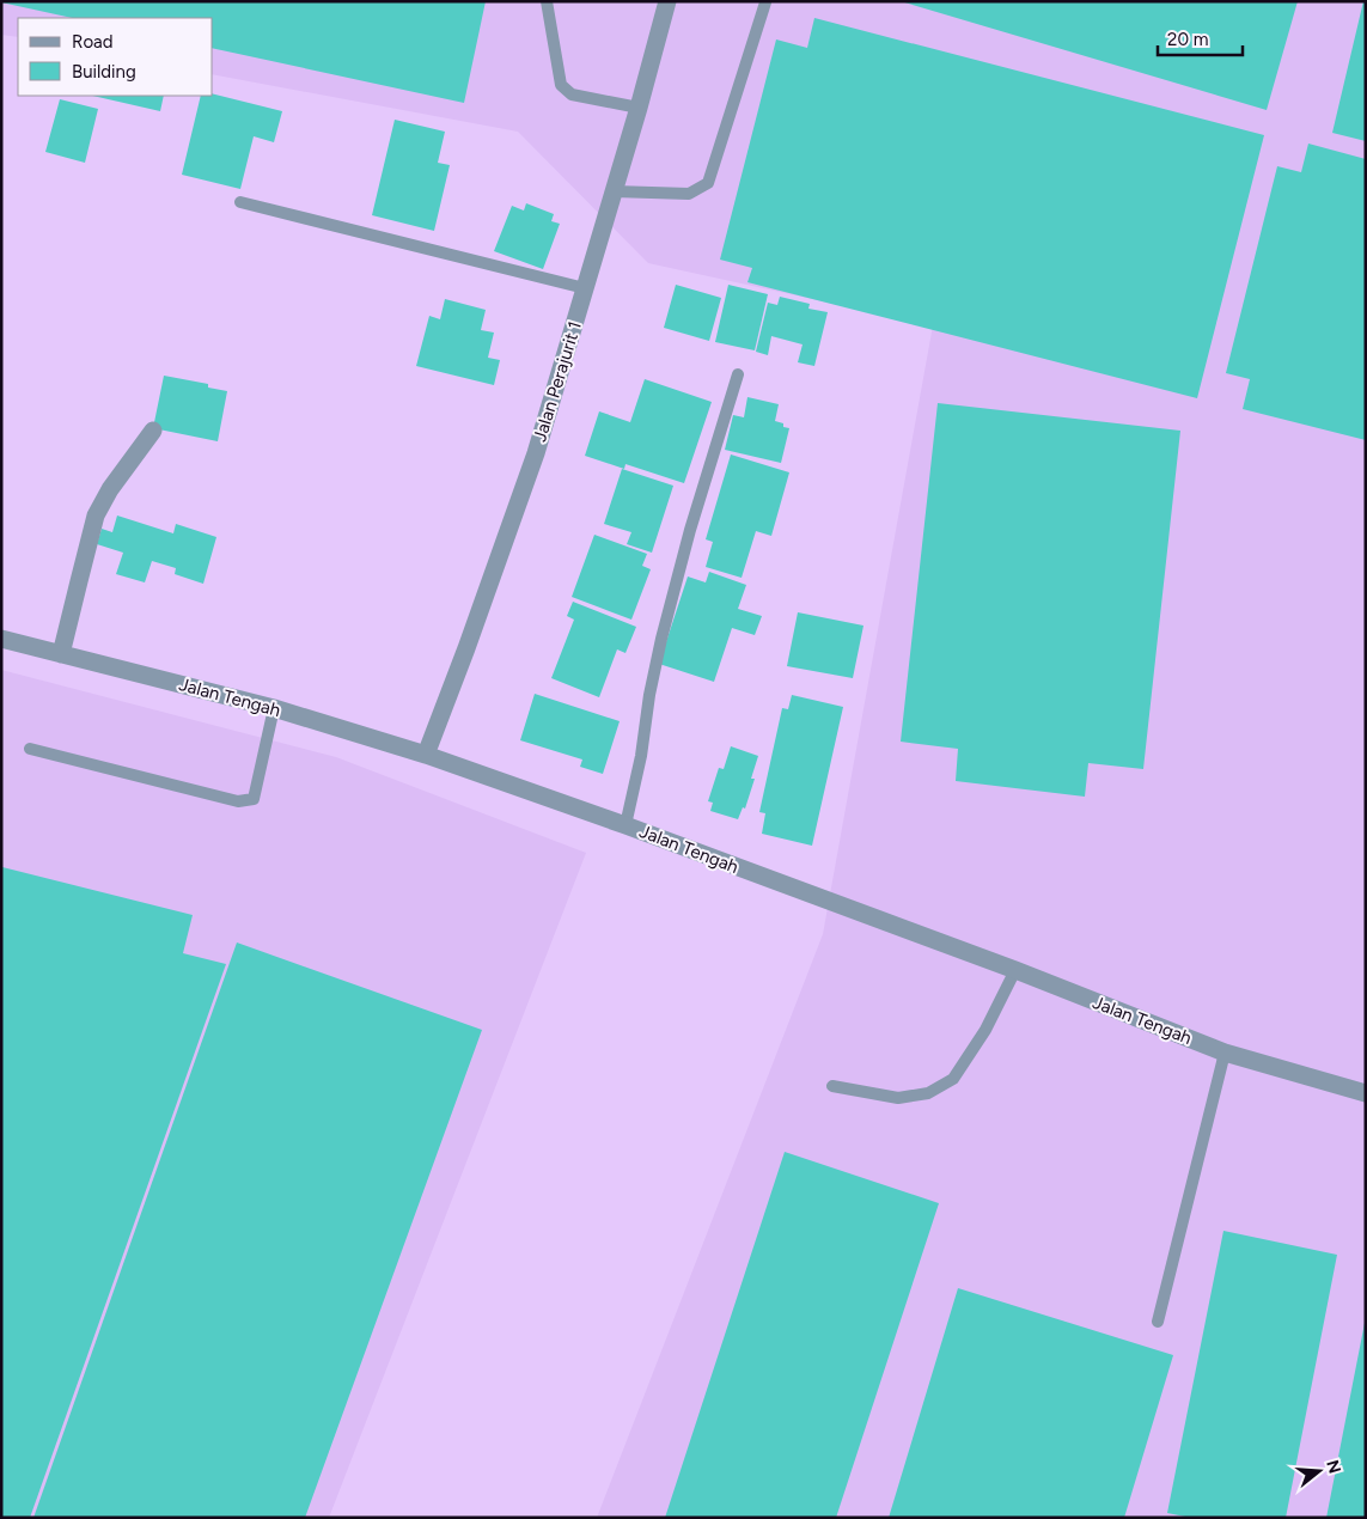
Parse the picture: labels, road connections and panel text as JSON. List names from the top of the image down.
{
  "streets": {
    "street": ["Jalan Perajurit 1", "Jalan Tengah"]
  },
  "crossings": [
    ["Jalan Perajurit 1", "Jalan Tengah"]
  ],
  "legend": ["Road", "Building"],
  "scale_bar": "20 m",
  "north": "right"
}
